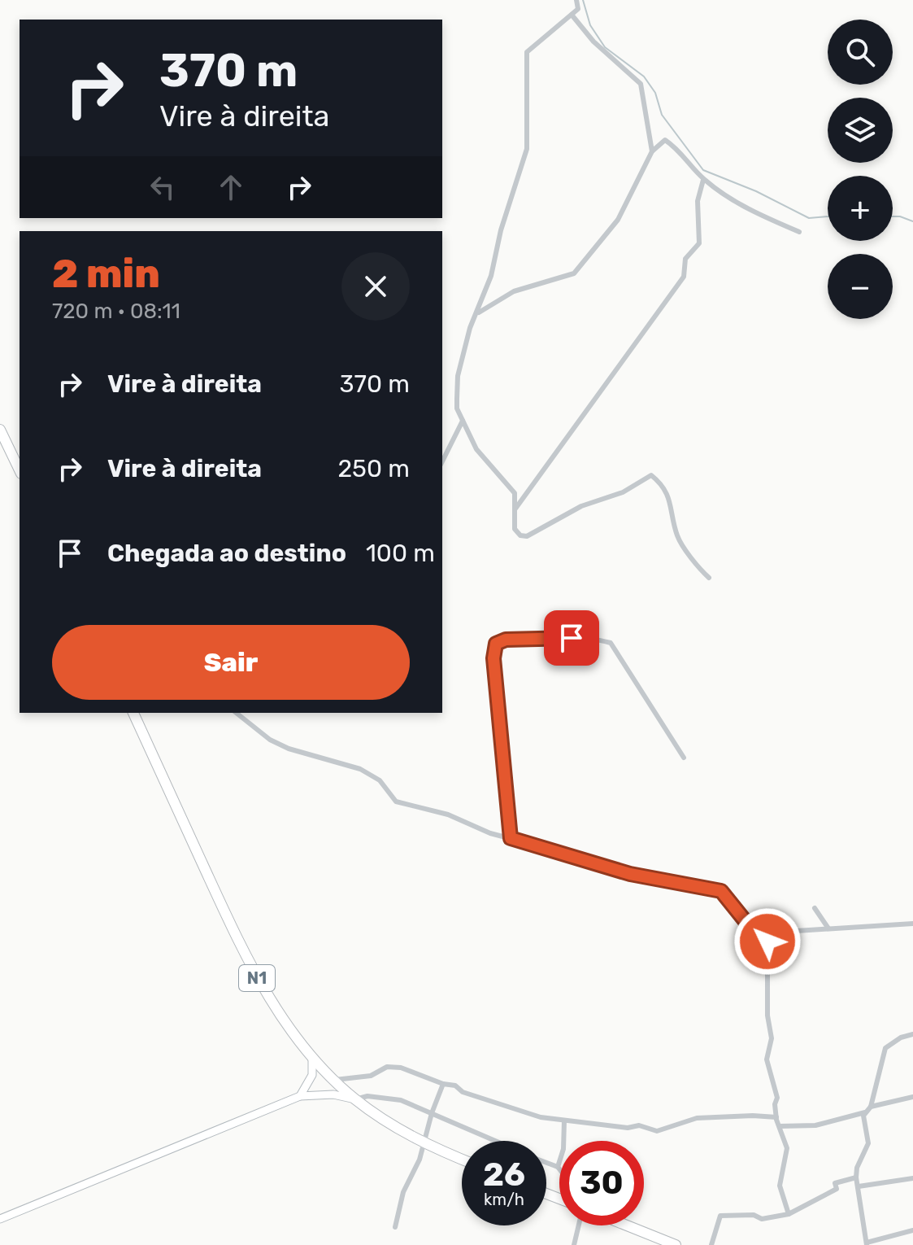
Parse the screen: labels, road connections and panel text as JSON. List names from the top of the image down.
{
  "streets": {
    "highway": ["N1"]
  },
  "page": {
    "map_buttons": ["+", "−"],
    "turn": ["370 m", "Vire à direita"],
    "heading": ["2 min", "720 m · 08:11"],
    "list": [
      {
        "name": "Vire à direita",
        "value": "370 m"
      },
      {
        "name": "Vire à direita",
        "value": "250 m"
      },
      {
        "name": "Chegada ao destino",
        "value": "100 m"
      }
    ],
    "buttons": "Sair",
    "speed": "26 km/h",
    "limit": "30"
  }
}
